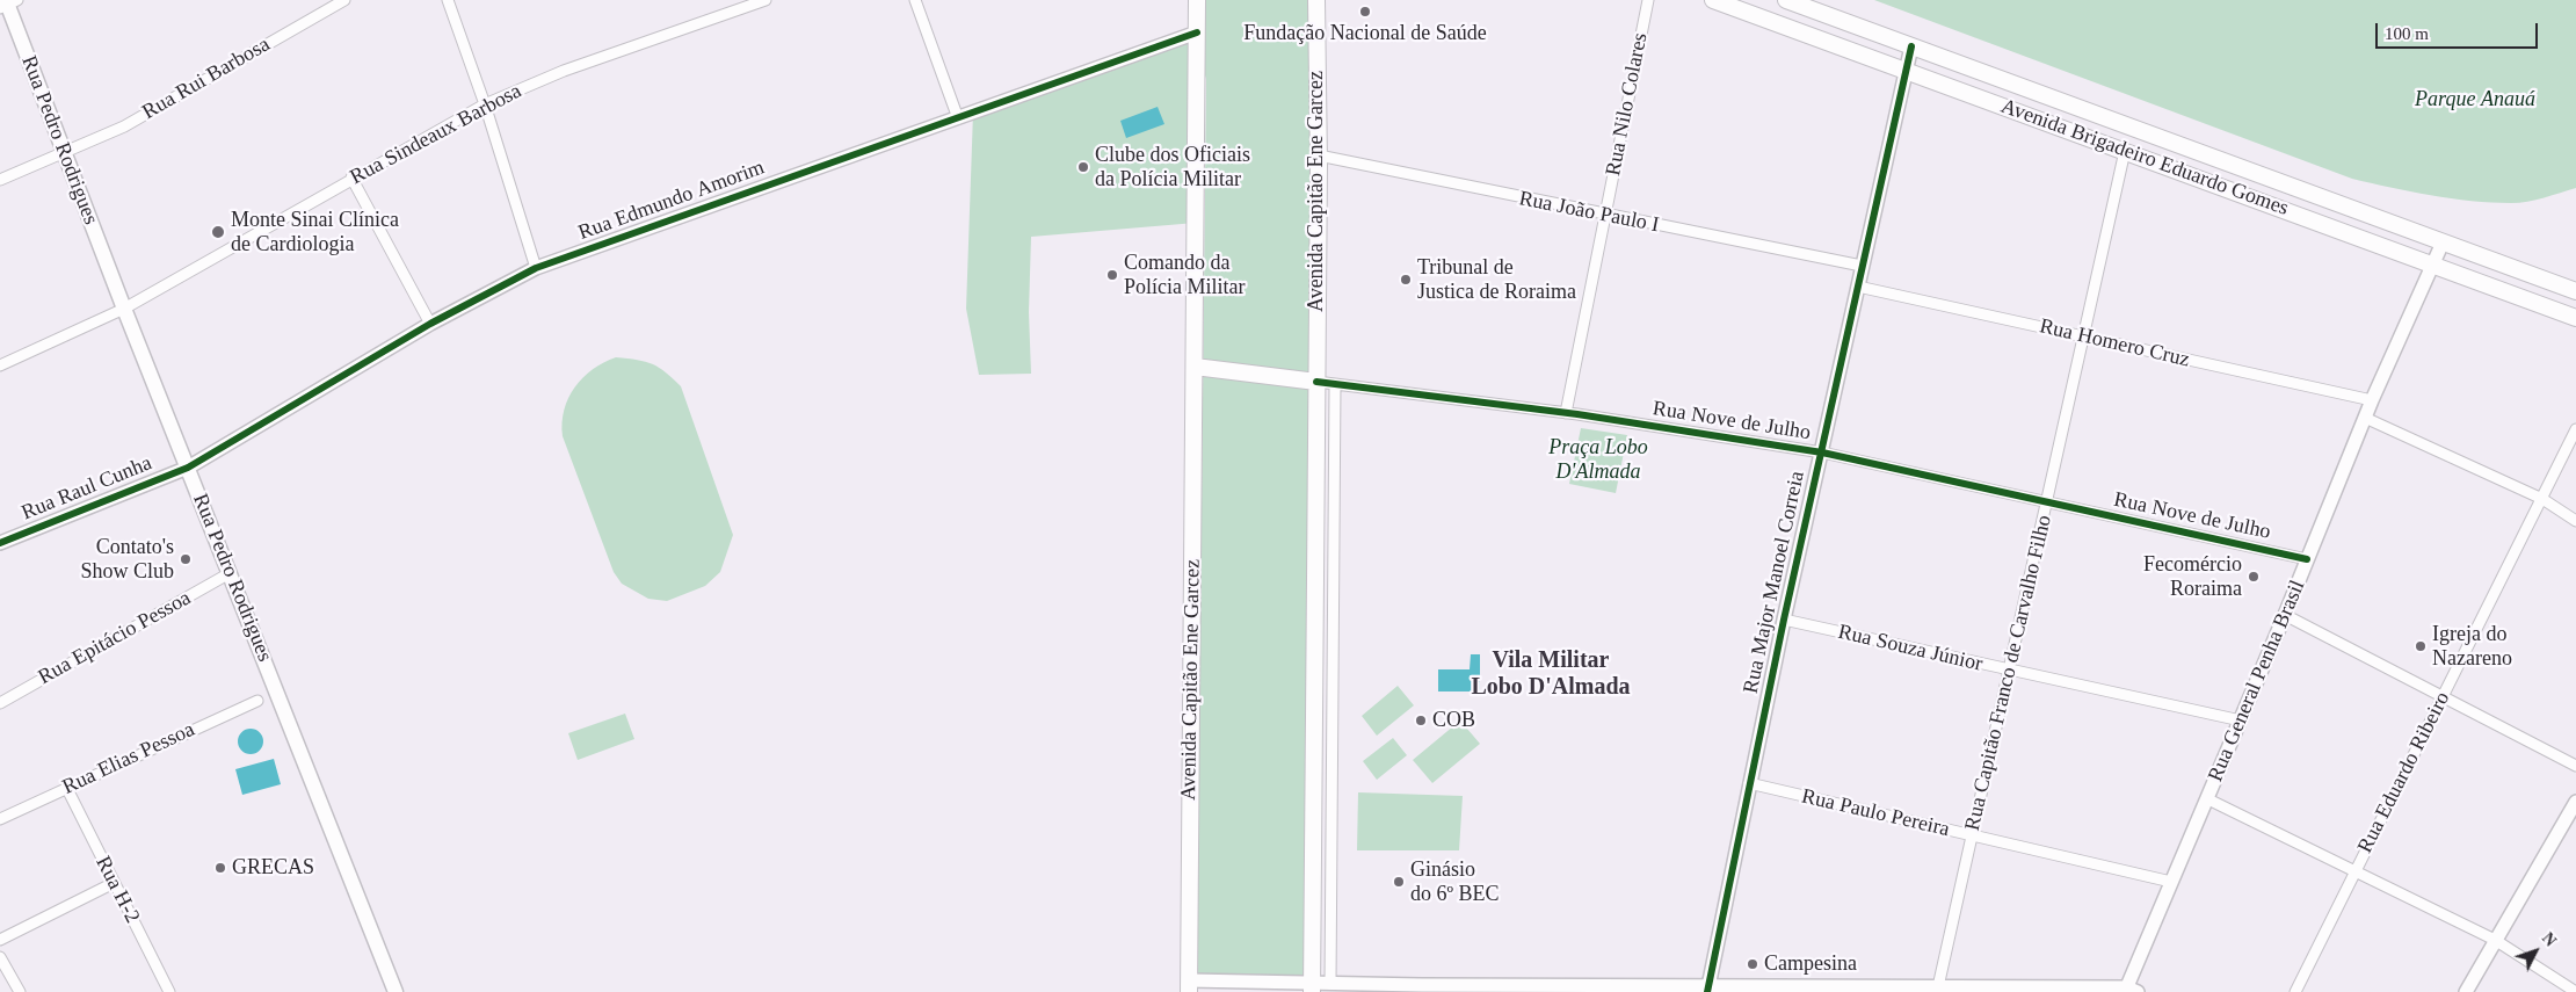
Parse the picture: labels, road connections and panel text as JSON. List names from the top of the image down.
{
  "streets": {
    "main road": ["Rua Pedro Rodrigues", "Avenida Brigadeiro Eduardo Gomes", "Avenida Capitão Ene Garcez"],
    "street": [
      "Rua Rui Barbosa",
      "Rua Nilo Colares",
      "Rua Sindeaux Barbosa",
      "Rua Edmundo Amorim",
      "Rua João Paulo I",
      "Rua Homero Cruz",
      "Rua Nove de Julho",
      "Rua Raul Cunha",
      "Rua Major Manoel Correia",
      "Rua Epitácio Pessoa",
      "Rua Souza Júnior",
      "Rua Capitão Franco de Carvalho Filho",
      "Rua General Penha Brasil",
      "Rua Elias Pessoa",
      "Rua Eduardo Ribeiro",
      "Rua Paulo Pereira",
      "Rua H-2"
    ]
  },
  "crossings": [
    ["Rua Rui Barbosa", "Rua Pedro Rodrigues"],
    ["Rua Nilo Colares", "Rua João Paulo I"],
    ["Rua Nilo Colares", "Rua Nove de Julho"],
    ["Rua Sindeaux Barbosa", "Rua Pedro Rodrigues"],
    ["Rua Pedro Rodrigues", "Rua Edmundo Amorim"],
    ["Rua Pedro Rodrigues", "Rua Raul Cunha"],
    ["Rua Pedro Rodrigues", "Rua Epitácio Pessoa"],
    ["Avenida Brigadeiro Eduardo Gomes", "Rua Major Manoel Correia"],
    ["Avenida Brigadeiro Eduardo Gomes", "Rua Capitão Franco de Carvalho Filho"],
    ["Avenida Brigadeiro Eduardo Gomes", "Rua General Penha Brasil"],
    ["Avenida Capitão Ene Garcez", "Rua Edmundo Amorim"],
    ["Avenida Capitão Ene Garcez", "Rua João Paulo I"],
    ["Avenida Capitão Ene Garcez", "Rua Nove de Julho"],
    ["Rua Edmundo Amorim", "Rua Raul Cunha"],
    ["Rua João Paulo I", "Rua Major Manoel Correia"],
    ["Rua Homero Cruz", "Rua Major Manoel Correia"],
    ["Rua Homero Cruz", "Rua Capitão Franco de Carvalho Filho"],
    ["Rua Homero Cruz", "Rua General Penha Brasil"],
    ["Rua Nove de Julho", "Rua Major Manoel Correia"],
    ["Rua Nove de Julho", "Rua Capitão Franco de Carvalho Filho"],
    ["Rua Nove de Julho", "Rua General Penha Brasil"],
    ["Rua Major Manoel Correia", "Rua Souza Júnior"],
    ["Rua Major Manoel Correia", "Rua Paulo Pereira"],
    ["Rua Souza Júnior", "Rua Capitão Franco de Carvalho Filho"],
    ["Rua Souza Júnior", "Rua General Penha Brasil"],
    ["Rua Capitão Franco de Carvalho Filho", "Rua Paulo Pereira"],
    ["Rua General Penha Brasil", "Rua Paulo Pereira"],
    ["Rua Elias Pessoa", "Rua H-2"]
  ],
  "districts": ["Vila Militar Lobo D'Almada"],
  "parks": ["Parque Anauá", "Praça Lobo D'Almada"],
  "places": [
    "Fundação Nacional de Saúde",
    "Clube dos Oficiais da Polícia Militar",
    "Monte Sinai Clínica de Cardiologia",
    "Comando da Polícia Militar",
    "Tribunal de Justica de Roraima",
    "Contato's Show Club",
    "Fecomércio Roraima",
    "Igreja do Nazareno",
    "COB",
    "GRECAS",
    "Ginásio do 6º BEC",
    "Campesina"
  ],
  "scale_bar": "100 m",
  "north": "top right"
}
